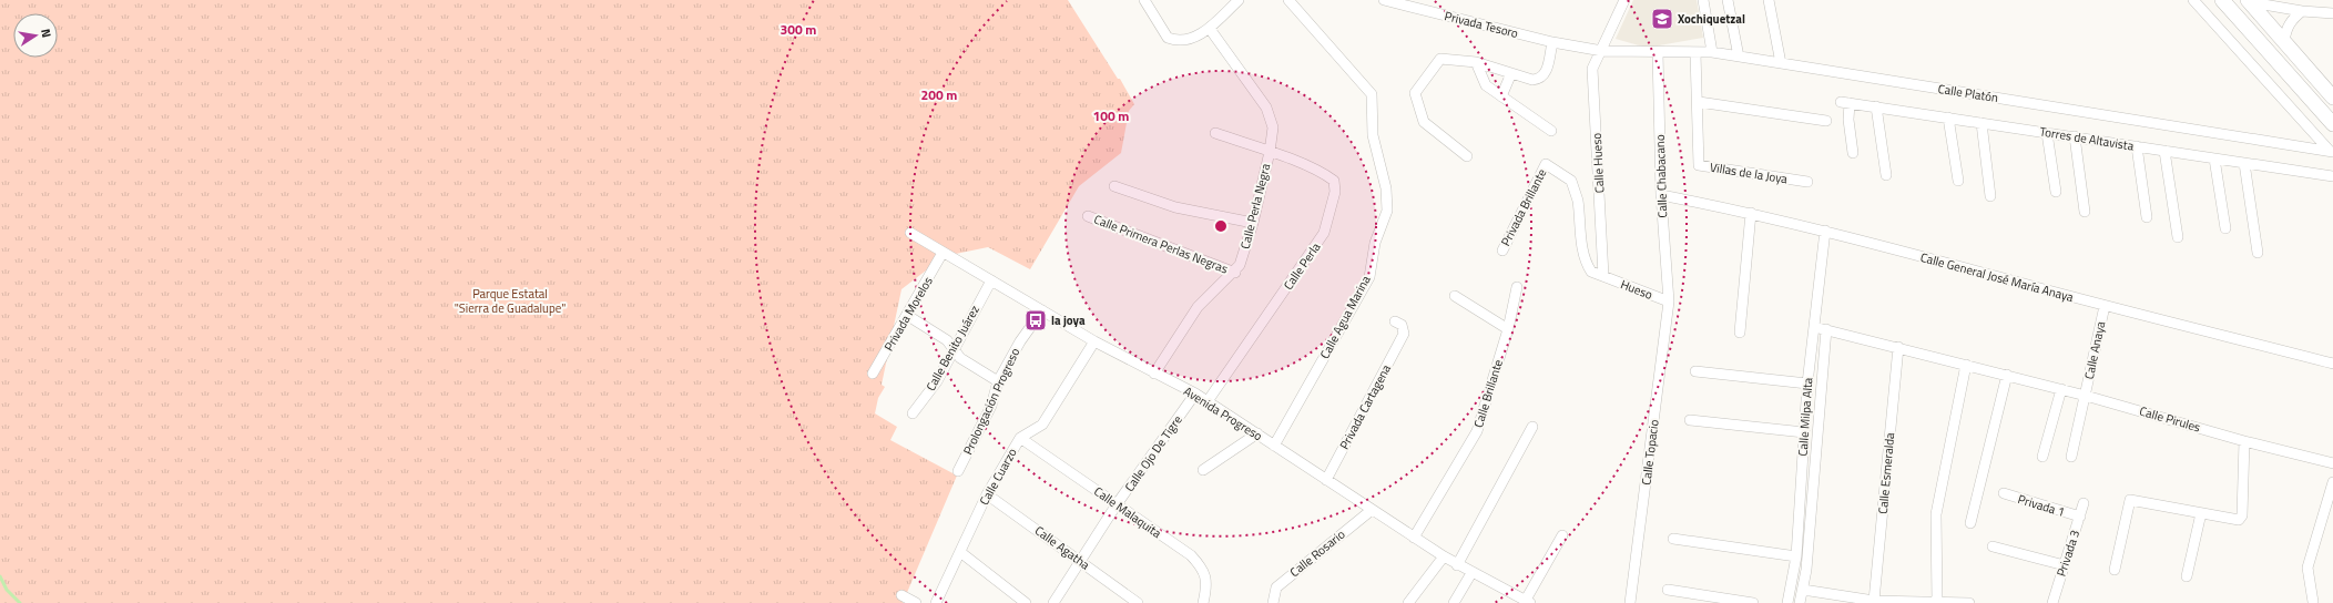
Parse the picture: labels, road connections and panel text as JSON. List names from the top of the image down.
{
  "streets": {
    "street": [
      "Privada Tesoro",
      "Calle Platón",
      "Torres de Altavista",
      "Calle Hueso",
      "Villas de la Joya",
      "Calle Chabacano",
      "Calle Perla Negra",
      "Privada Brillante",
      "Calle Primera Perlas Negras",
      "Calle Perla",
      "Calle General José María Anaya",
      "Hueso",
      "Privada Morelos",
      "Calle Agua Marina",
      "Calle Benito Juárez",
      "Calle Anaya",
      "Calle Brillante",
      "Prolongación Progreso",
      "Privada Cartagena",
      "Avenida Progreso",
      "Calle Milpa Alta",
      "Calle Pirules",
      "Calle Topacio",
      "Calle Ojo De Tigre",
      "Calle Esmeralda",
      "Calle Cuarzo",
      "Privada 1",
      "Calle Malaquita",
      "Calle Agatha",
      "Calle Rosario",
      "Privada 3"
    ]
  },
  "crossings": [
    ["Privada Tesoro", "Calle Platón"],
    ["Privada Tesoro", "Calle Hueso"],
    ["Calle Platón", "Calle Hueso"],
    ["Calle Platón", "Villas de la Joya"],
    ["Calle Platón", "Calle Chabacano"],
    ["Calle Hueso", "Hueso"],
    ["Calle Chabacano", "Calle General José María Anaya"],
    ["Calle Chabacano", "Hueso"],
    ["Calle Chabacano", "Calle Topacio"],
    ["Calle Perla Negra", "Calle Primera Perlas Negras"],
    ["Calle Perla Negra", "Calle Perla"],
    ["Calle Perla Negra", "Avenida Progreso"],
    ["Privada Brillante", "Hueso"],
    ["Calle Perla", "Avenida Progreso"],
    ["Calle General José María Anaya", "Calle Anaya"],
    ["Calle General José María Anaya", "Calle Milpa Alta"],
    ["Hueso", "Calle Topacio"],
    ["Privada Morelos", "Avenida Progreso"],
    ["Calle Agua Marina", "Avenida Progreso"],
    ["Calle Benito Juárez", "Avenida Progreso"],
    ["Calle Anaya", "Calle Pirules"],
    ["Calle Brillante", "Avenida Progreso"],
    ["Prolongación Progreso", "Avenida Progreso"],
    ["Privada Cartagena", "Avenida Progreso"],
    ["Avenida Progreso", "Calle Ojo De Tigre"],
    ["Avenida Progreso", "Calle Cuarzo"],
    ["Avenida Progreso", "Calle Rosario"],
    ["Calle Milpa Alta", "Calle Pirules"],
    ["Calle Pirules", "Calle Esmeralda"],
    ["Calle Ojo De Tigre", "Calle Malaquita"],
    ["Calle Ojo De Tigre", "Calle Agatha"],
    ["Calle Cuarzo", "Calle Malaquita"],
    ["Calle Cuarzo", "Calle Agatha"],
    ["Privada 1", "Privada 3"]
  ],
  "parks": ["Parque Estatal \"Sierra de Guadalupe\""],
  "places": {
    "school or university": ["Xochiquetzal"],
    "bus stop": ["la joya"]
  },
  "north": "right",
  "rings": ["300 m", "200 m", "100 m"]
}
